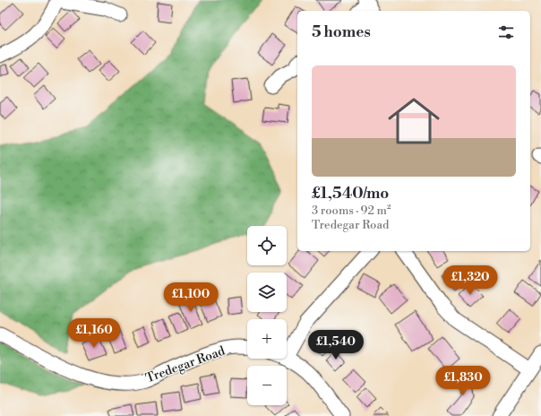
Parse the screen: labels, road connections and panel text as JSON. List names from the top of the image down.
{
  "streets": {
    "street": ["Tredegar Road"]
  },
  "page": {
    "heading": "5 homes",
    "list": [
      {
        "name": "£1,540/mo",
        "note": "3 rooms · 92 m² · Tredegar Road"
      }
    ],
    "map_buttons": ["+", "−"],
    "price": [
      "£1,320",
      "£1,100",
      "£1,160",
      "£1,540",
      "£1,830"
    ]
  }
}
